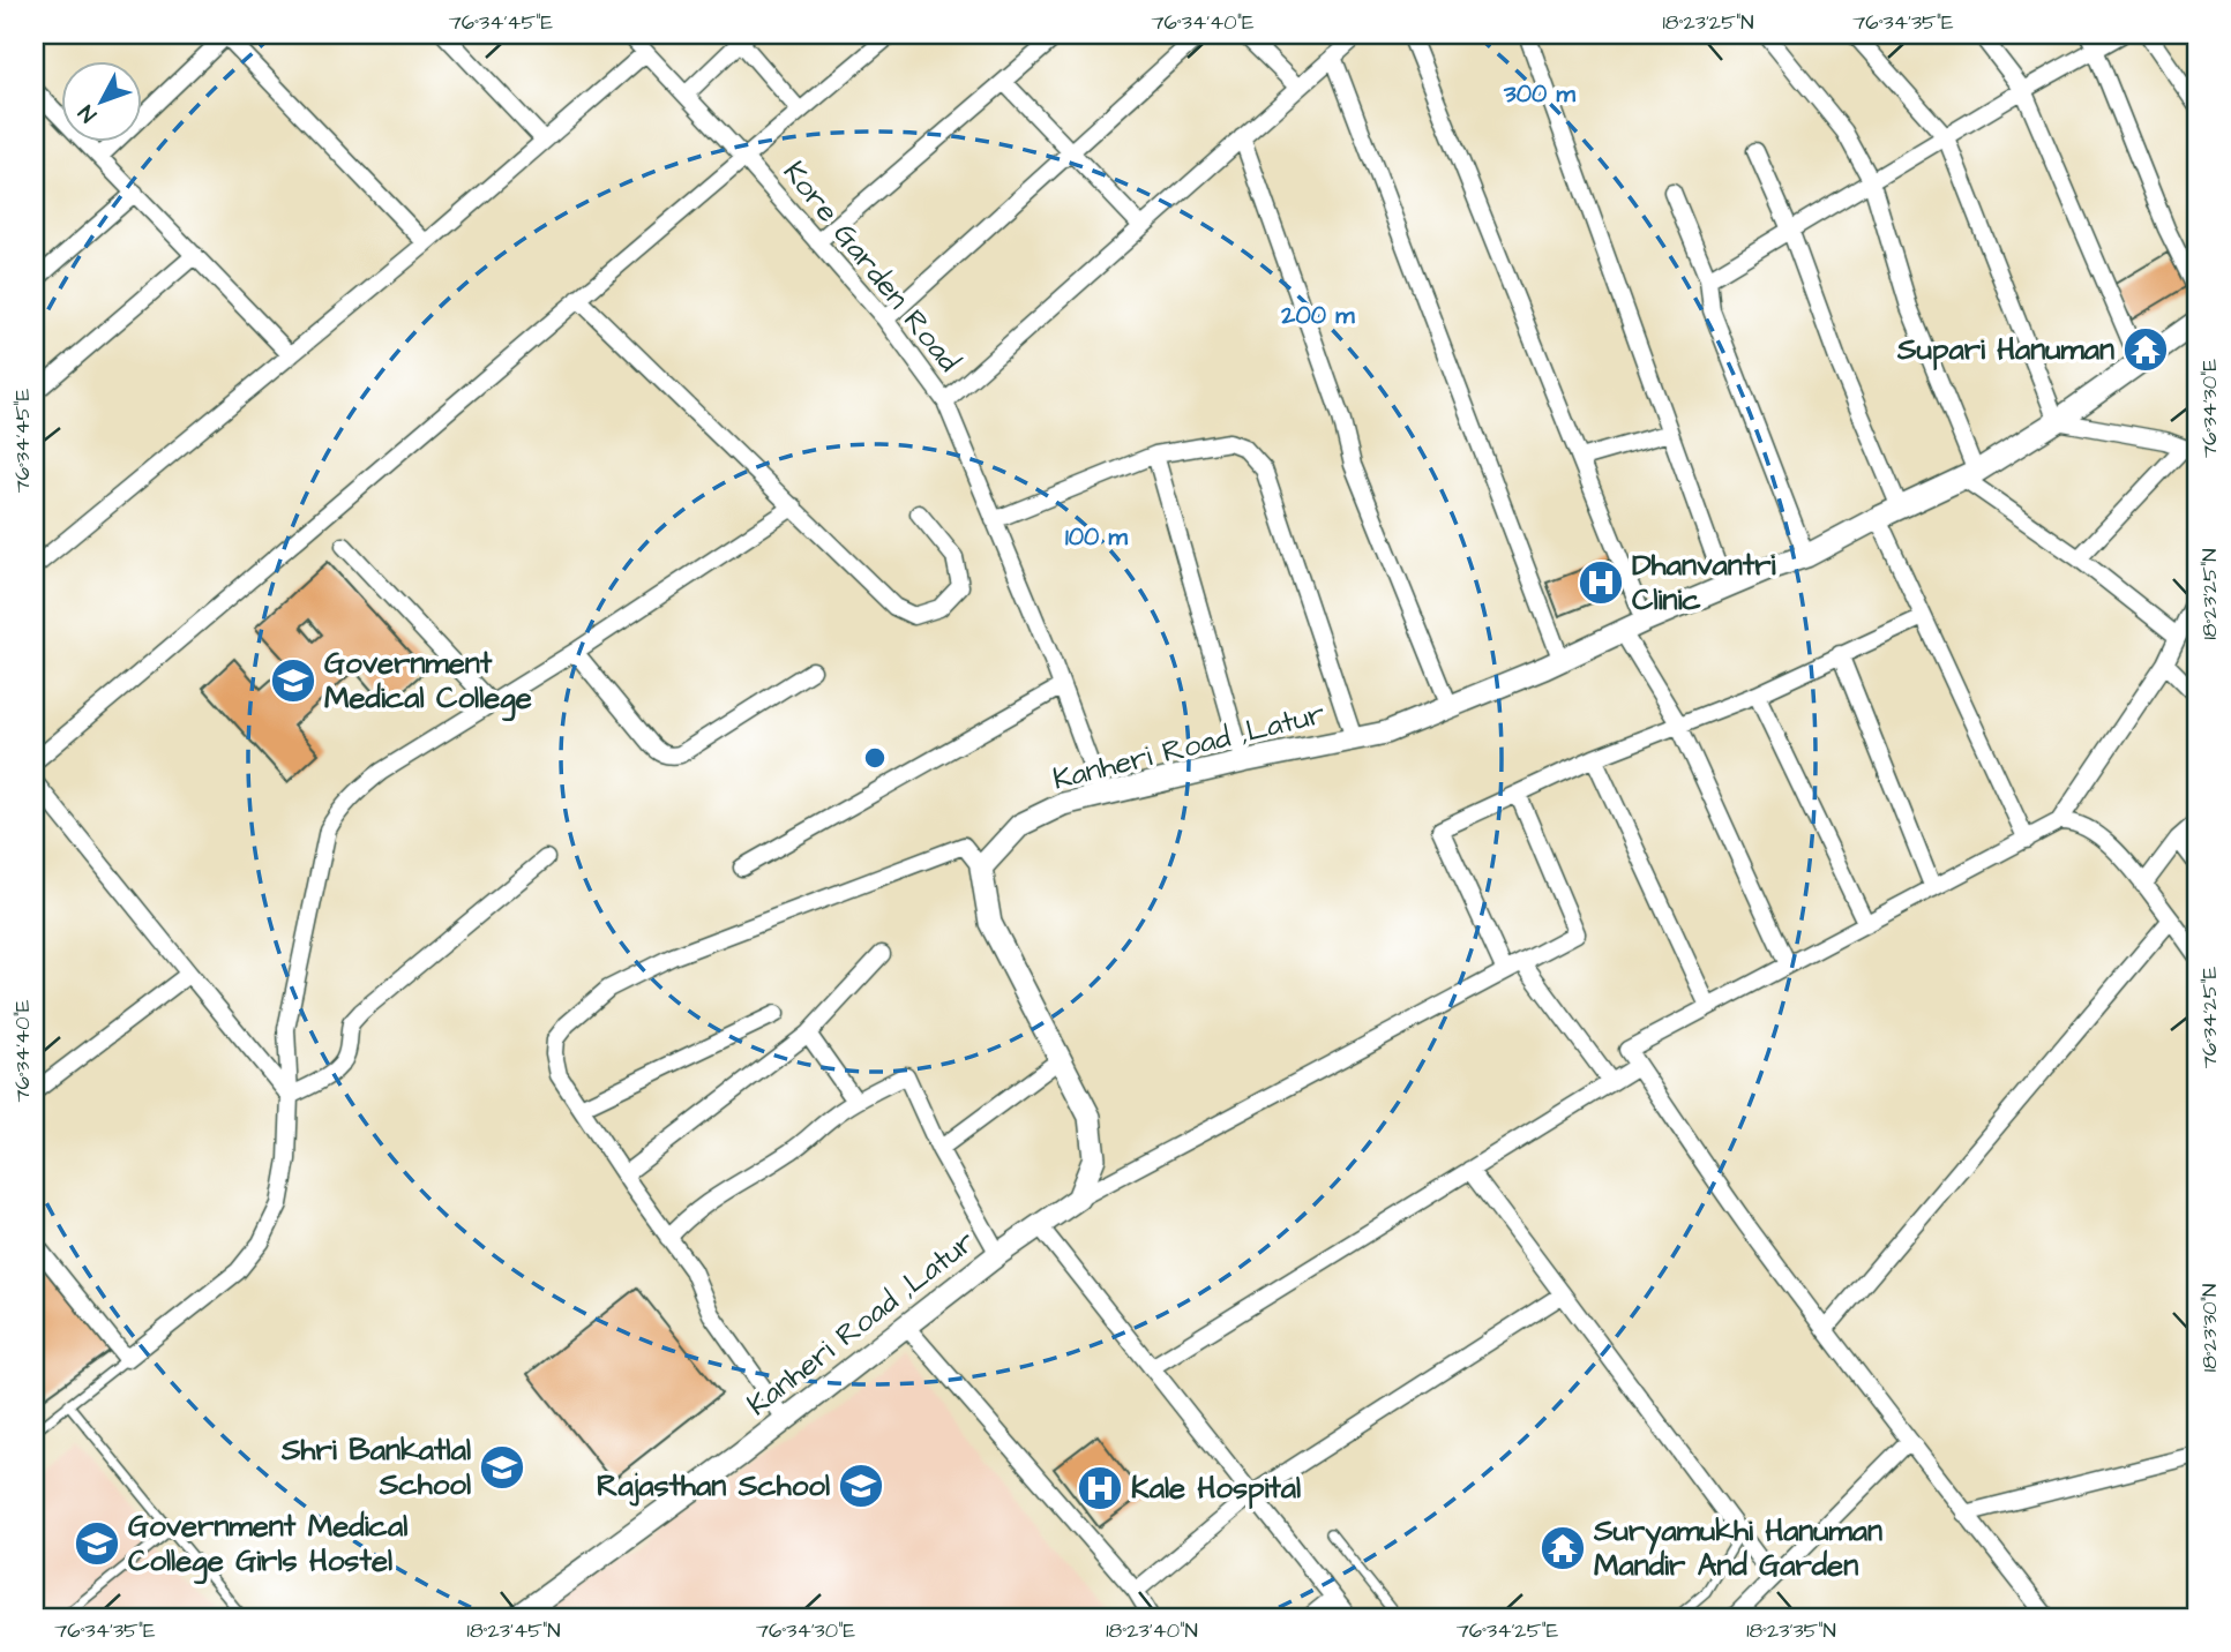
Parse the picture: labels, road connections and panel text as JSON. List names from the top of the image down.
{
  "streets": {
    "street": ["Kore Garden Road", "Kanheri Road ,Latur"]
  },
  "crossings": [
    ["Kore Garden Road", "Kanheri Road ,Latur"]
  ],
  "places": {
    "temple": ["Supari Hanuman", "Suryamukhi Hanuman Mandir And Garden"],
    "hospital": ["Dhanvantri Clinic", "Kale Hospital"],
    "school or university": [
      "Government Medical College",
      "Shri Bankatlal School",
      "Rajasthan School",
      "Government Medical College Girls Hostel"
    ]
  },
  "north": "bottom left",
  "coordinates": [
    "76°34'45\"E",
    "76°34'40\"E",
    "18°23'25\"N",
    "76°34'35\"E",
    "76°34'30\"E",
    "76°34'25\"E",
    "18°23'30\"N",
    "18°23'45\"N",
    "18°23'40\"N",
    "18°23'35\"N"
  ],
  "rings": ["300 m", "200 m", "100 m"]
}
